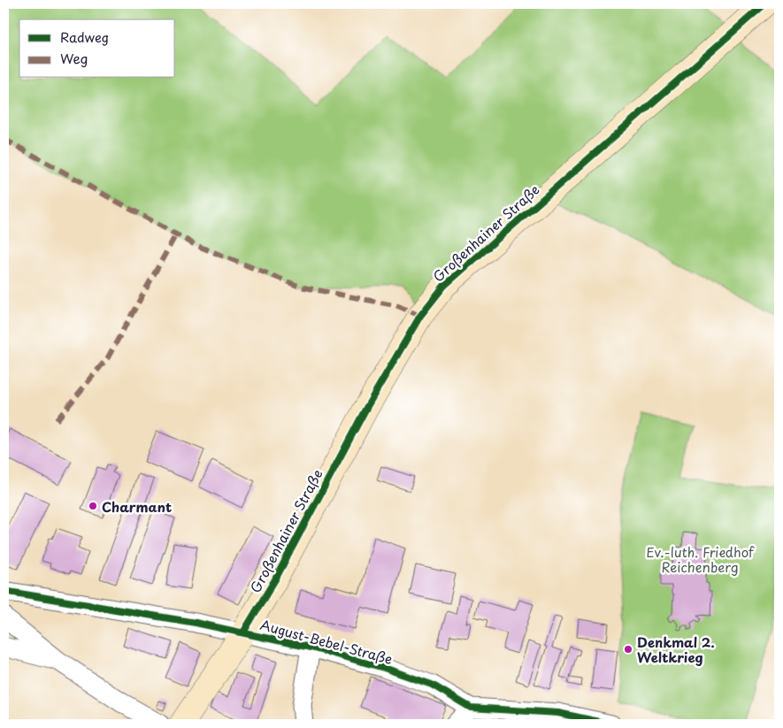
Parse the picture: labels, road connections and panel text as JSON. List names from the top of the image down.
{
  "streets": {
    "street": ["Großenhainer Straße", "August-Bebel-Straße"]
  },
  "crossings": [
    ["Großenhainer Straße", "August-Bebel-Straße"]
  ],
  "parks": ["Ev.-luth. Friedhof Reichenberg"],
  "places": ["Charmant", "Denkmal 2. Weltkrieg"],
  "legend": ["Radweg", "Weg"]
}
